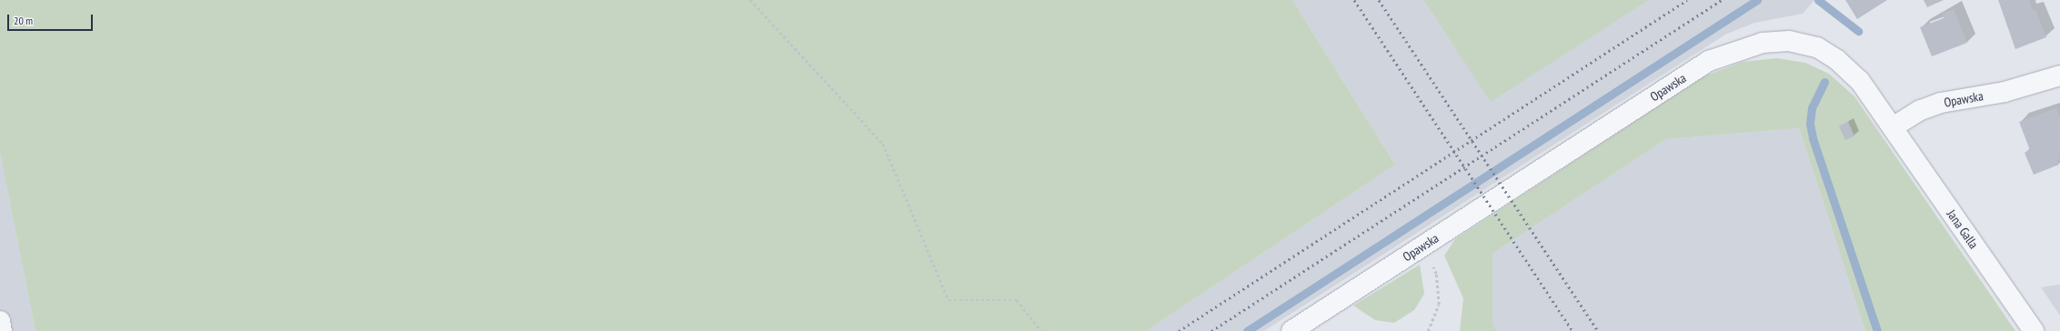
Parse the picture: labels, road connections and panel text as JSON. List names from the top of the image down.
{
  "streets": {
    "street": ["Opawska", "Jana Galla"]
  },
  "crossings": [
    ["Opawska", "Jana Galla"]
  ],
  "scale_bar": "20 m"
}
